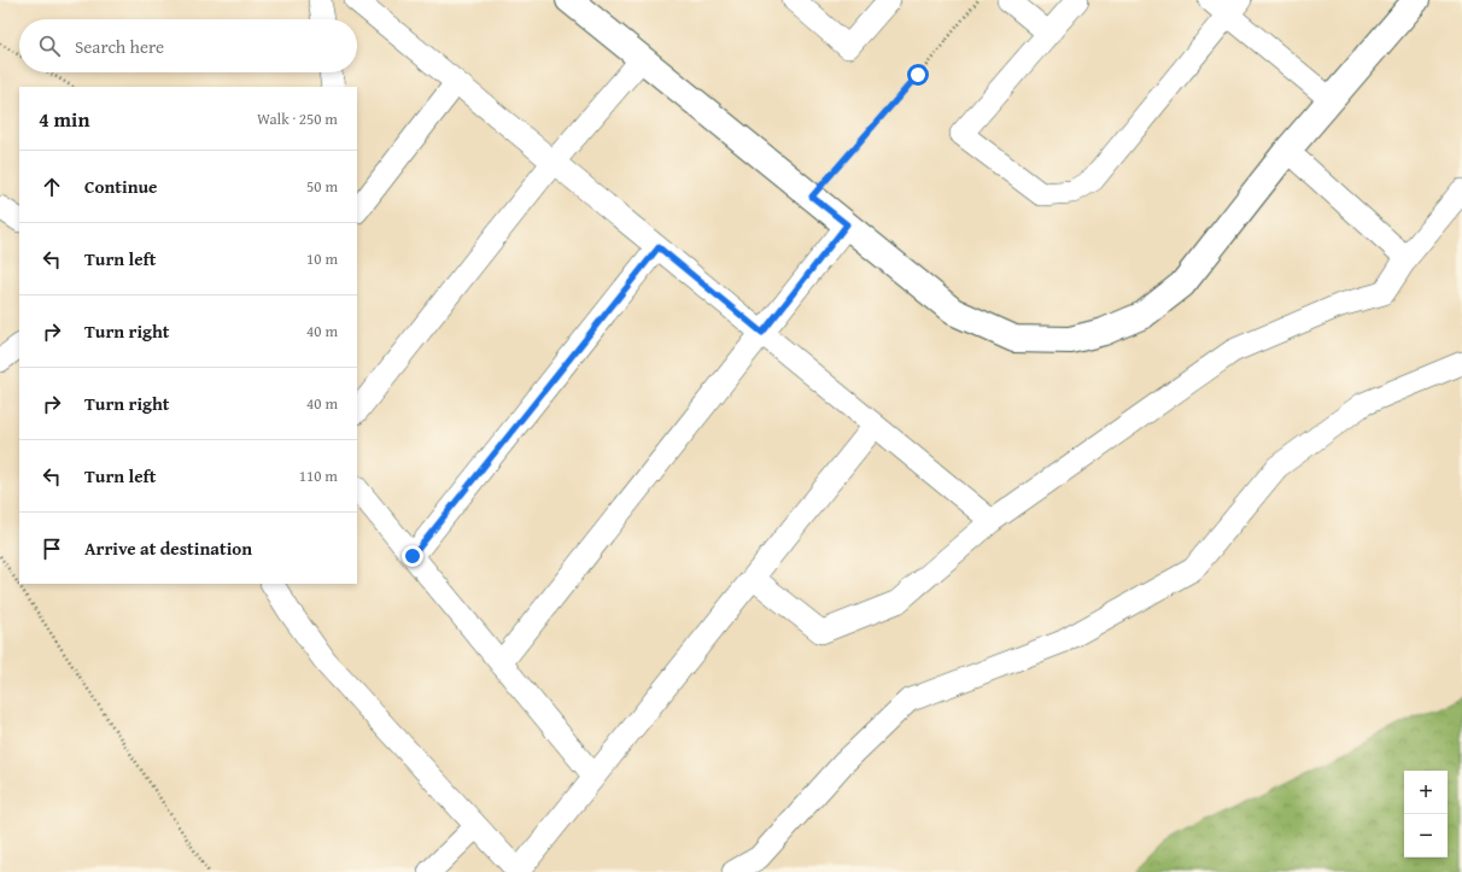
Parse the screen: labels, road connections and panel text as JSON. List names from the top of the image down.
{
  "page": {
    "search": "Search here",
    "heading": ["4 min", "Walk · 250 m"],
    "list": [
      ["Continue", "50 m"],
      ["Turn left", "10 m"],
      ["Turn right", "40 m"],
      ["Turn right", "40 m"],
      ["Turn left", "110 m"],
      "Arrive at destination"
    ],
    "map_buttons": ["+", "−"]
  }
}
